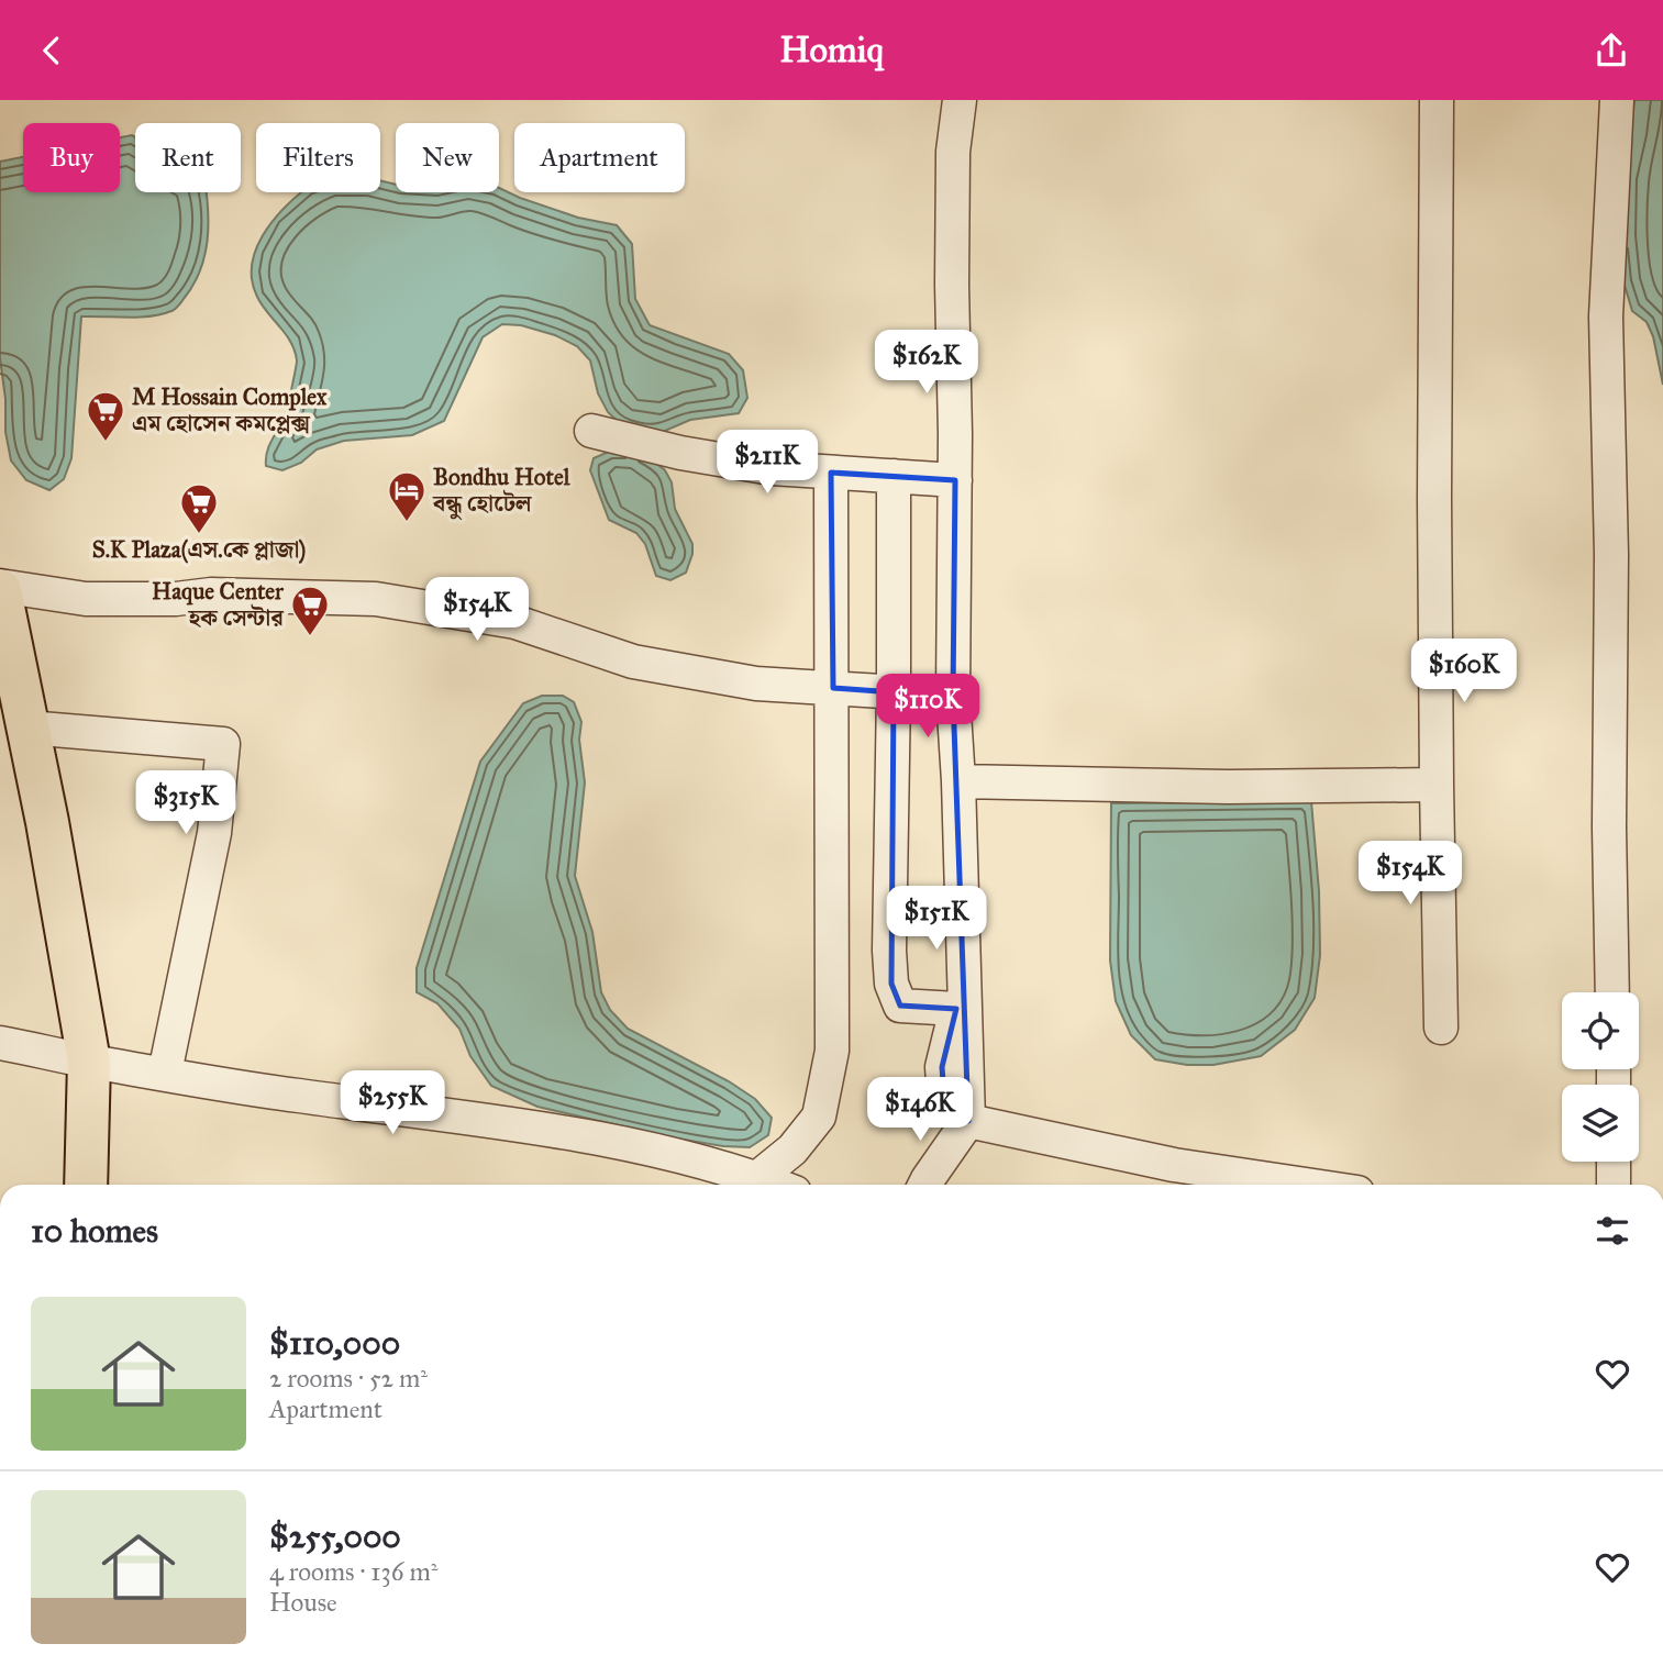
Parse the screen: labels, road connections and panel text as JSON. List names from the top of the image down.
{
  "places": {
    "supermarket": ["M Hossain Complex এম হোসেন কমপ্লেক্স", "S.K Plaza(এস.কে প্লাজা)", "Haque Center হক সেন্টার"],
    "hotel": ["Bondhu Hotel বন্ধু হোটেল"]
  },
  "page": {
    "header": "Homiq",
    "chip": [
      "Buy",
      "Rent",
      "Filters",
      "New",
      "Apartment"
    ],
    "price": [
      "$162K",
      "$211K",
      "$154K",
      "$160K",
      "$110K",
      "$315K",
      "$154K",
      "$151K",
      "$255K",
      "$146K"
    ],
    "heading": "10 homes",
    "list": [
      {
        "name": "$110,000",
        "note": "2 rooms · 52 m² · Apartment"
      },
      {
        "name": "$255,000",
        "note": "4 rooms · 136 m² · House"
      }
    ]
  }
}
